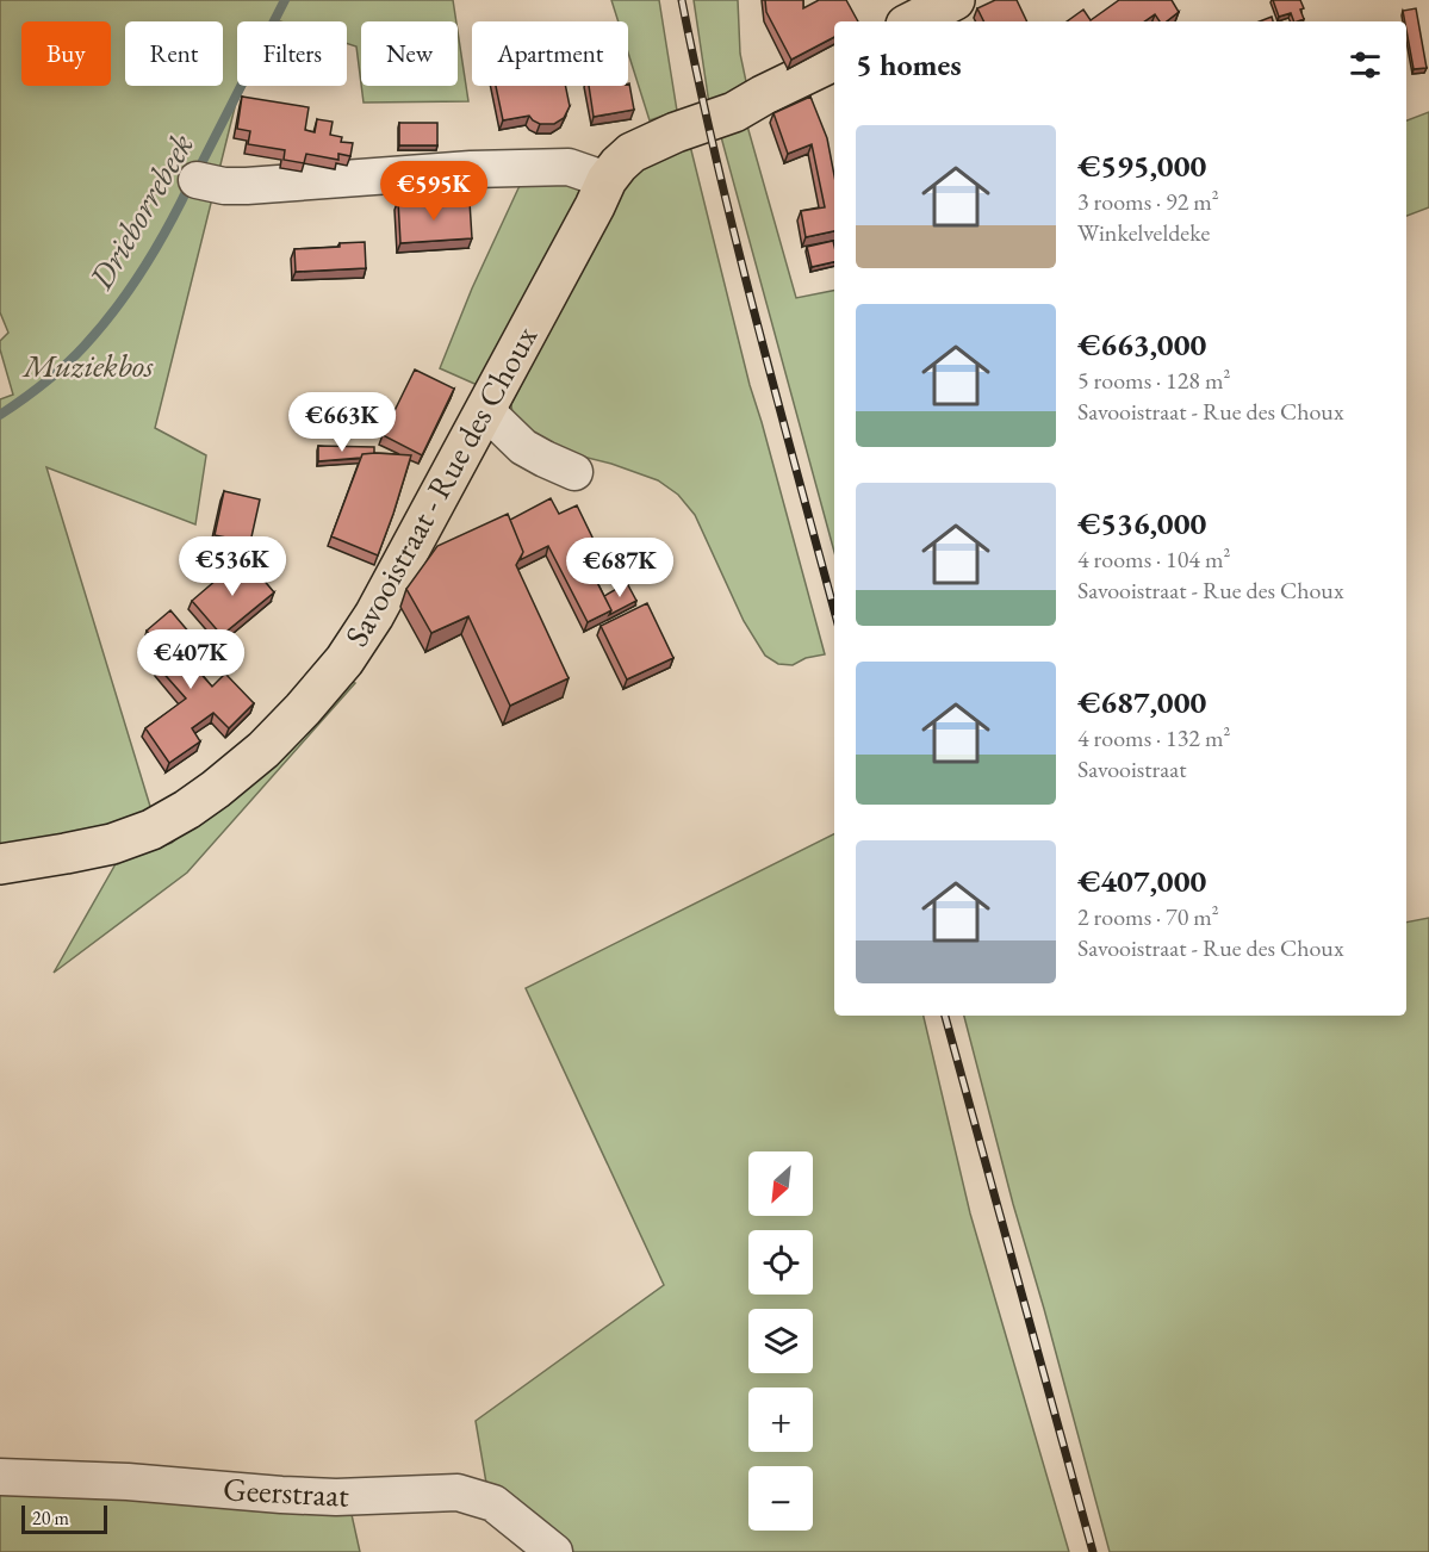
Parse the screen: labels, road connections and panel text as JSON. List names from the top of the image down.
{
  "streets": {
    "main road": ["Savooistraat - Rue des Choux"],
    "street": ["Geerstraat"]
  },
  "water": ["Drieborrebeek"],
  "parks": ["Muziekbos"],
  "scale_bar": "20 m",
  "north": "bottom left",
  "page": {
    "chip": [
      "Buy",
      "Rent",
      "Filters",
      "New",
      "Apartment"
    ],
    "heading": "5 homes",
    "list": [
      {
        "name": "€595,000",
        "note": "3 rooms · 92 m² · Winkelveldeke"
      },
      {
        "name": "€663,000",
        "note": "5 rooms · 128 m² · Savooistraat - Rue des Choux"
      },
      {
        "name": "€536,000",
        "note": "4 rooms · 104 m² · Savooistraat - Rue des Choux"
      },
      {
        "name": "€687,000",
        "note": "4 rooms · 132 m² · Savooistraat"
      },
      {
        "name": "€407,000",
        "note": "2 rooms · 70 m² · Savooistraat - Rue des Choux"
      }
    ],
    "price": [
      "€595K",
      "€663K",
      "€536K",
      "€687K",
      "€407K"
    ],
    "map_buttons": ["+", "−"],
    "scale": "20 m"
  }
}
